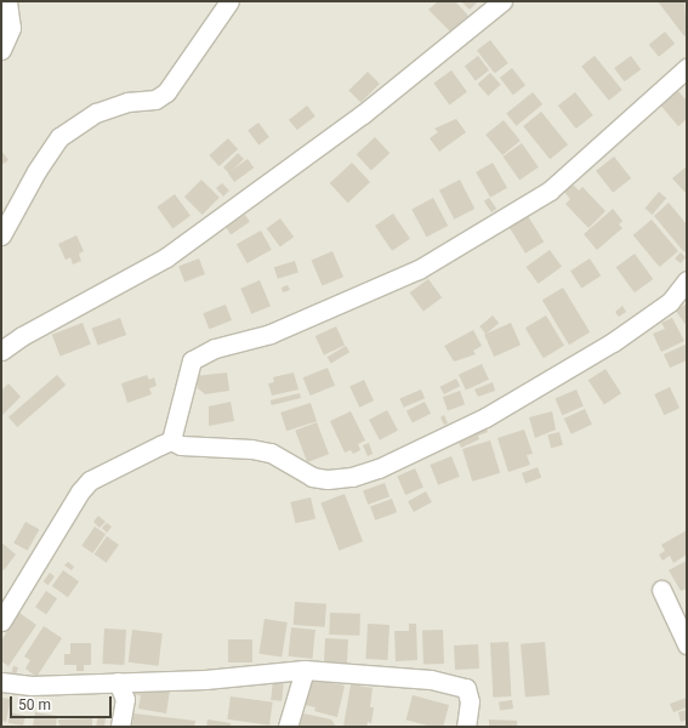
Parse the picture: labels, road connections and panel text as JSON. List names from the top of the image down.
{
  "scale_bar": "50 m"
}
